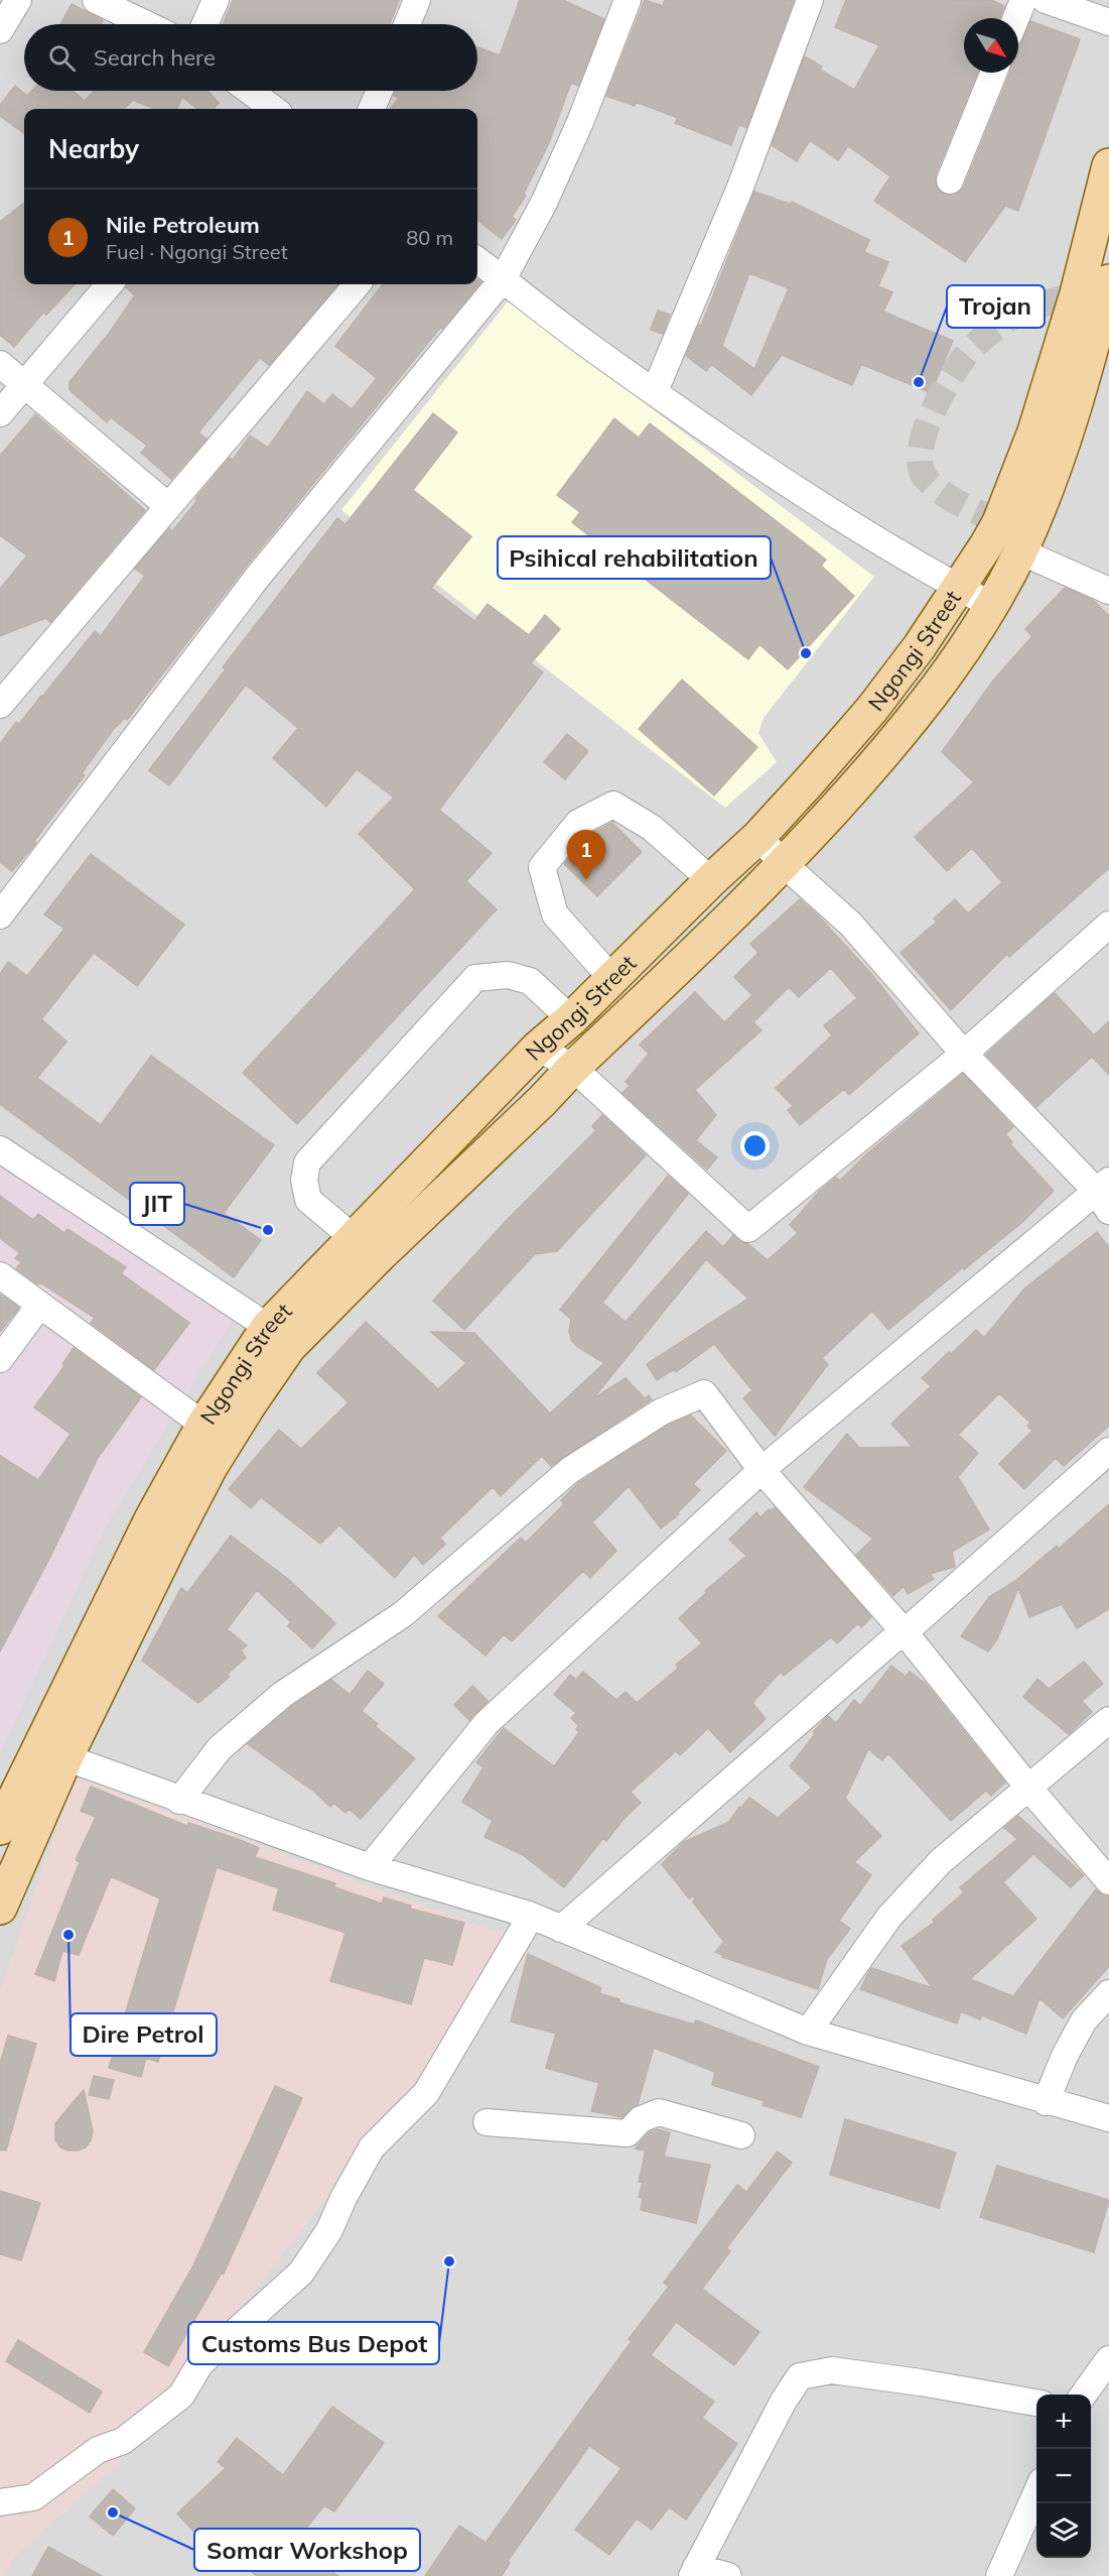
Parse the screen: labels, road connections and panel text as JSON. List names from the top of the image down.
{
  "streets": {
    "main road": ["Ngongi Street"]
  },
  "places": [
    "Trojan",
    "Psihical rehabilitation",
    "JIT",
    "Dire Petrol",
    "Customs Bus Depot",
    "Somar Workshop"
  ],
  "north": "bottom right",
  "page": {
    "search": "Search here",
    "heading": "Nearby",
    "list": [
      {
        "mark": "1",
        "name": "Nile Petroleum",
        "note": "Fuel · Ngongi Street",
        "value": "80 m"
      }
    ],
    "pins": "1",
    "map_buttons": ["+", "−"]
  }
}
